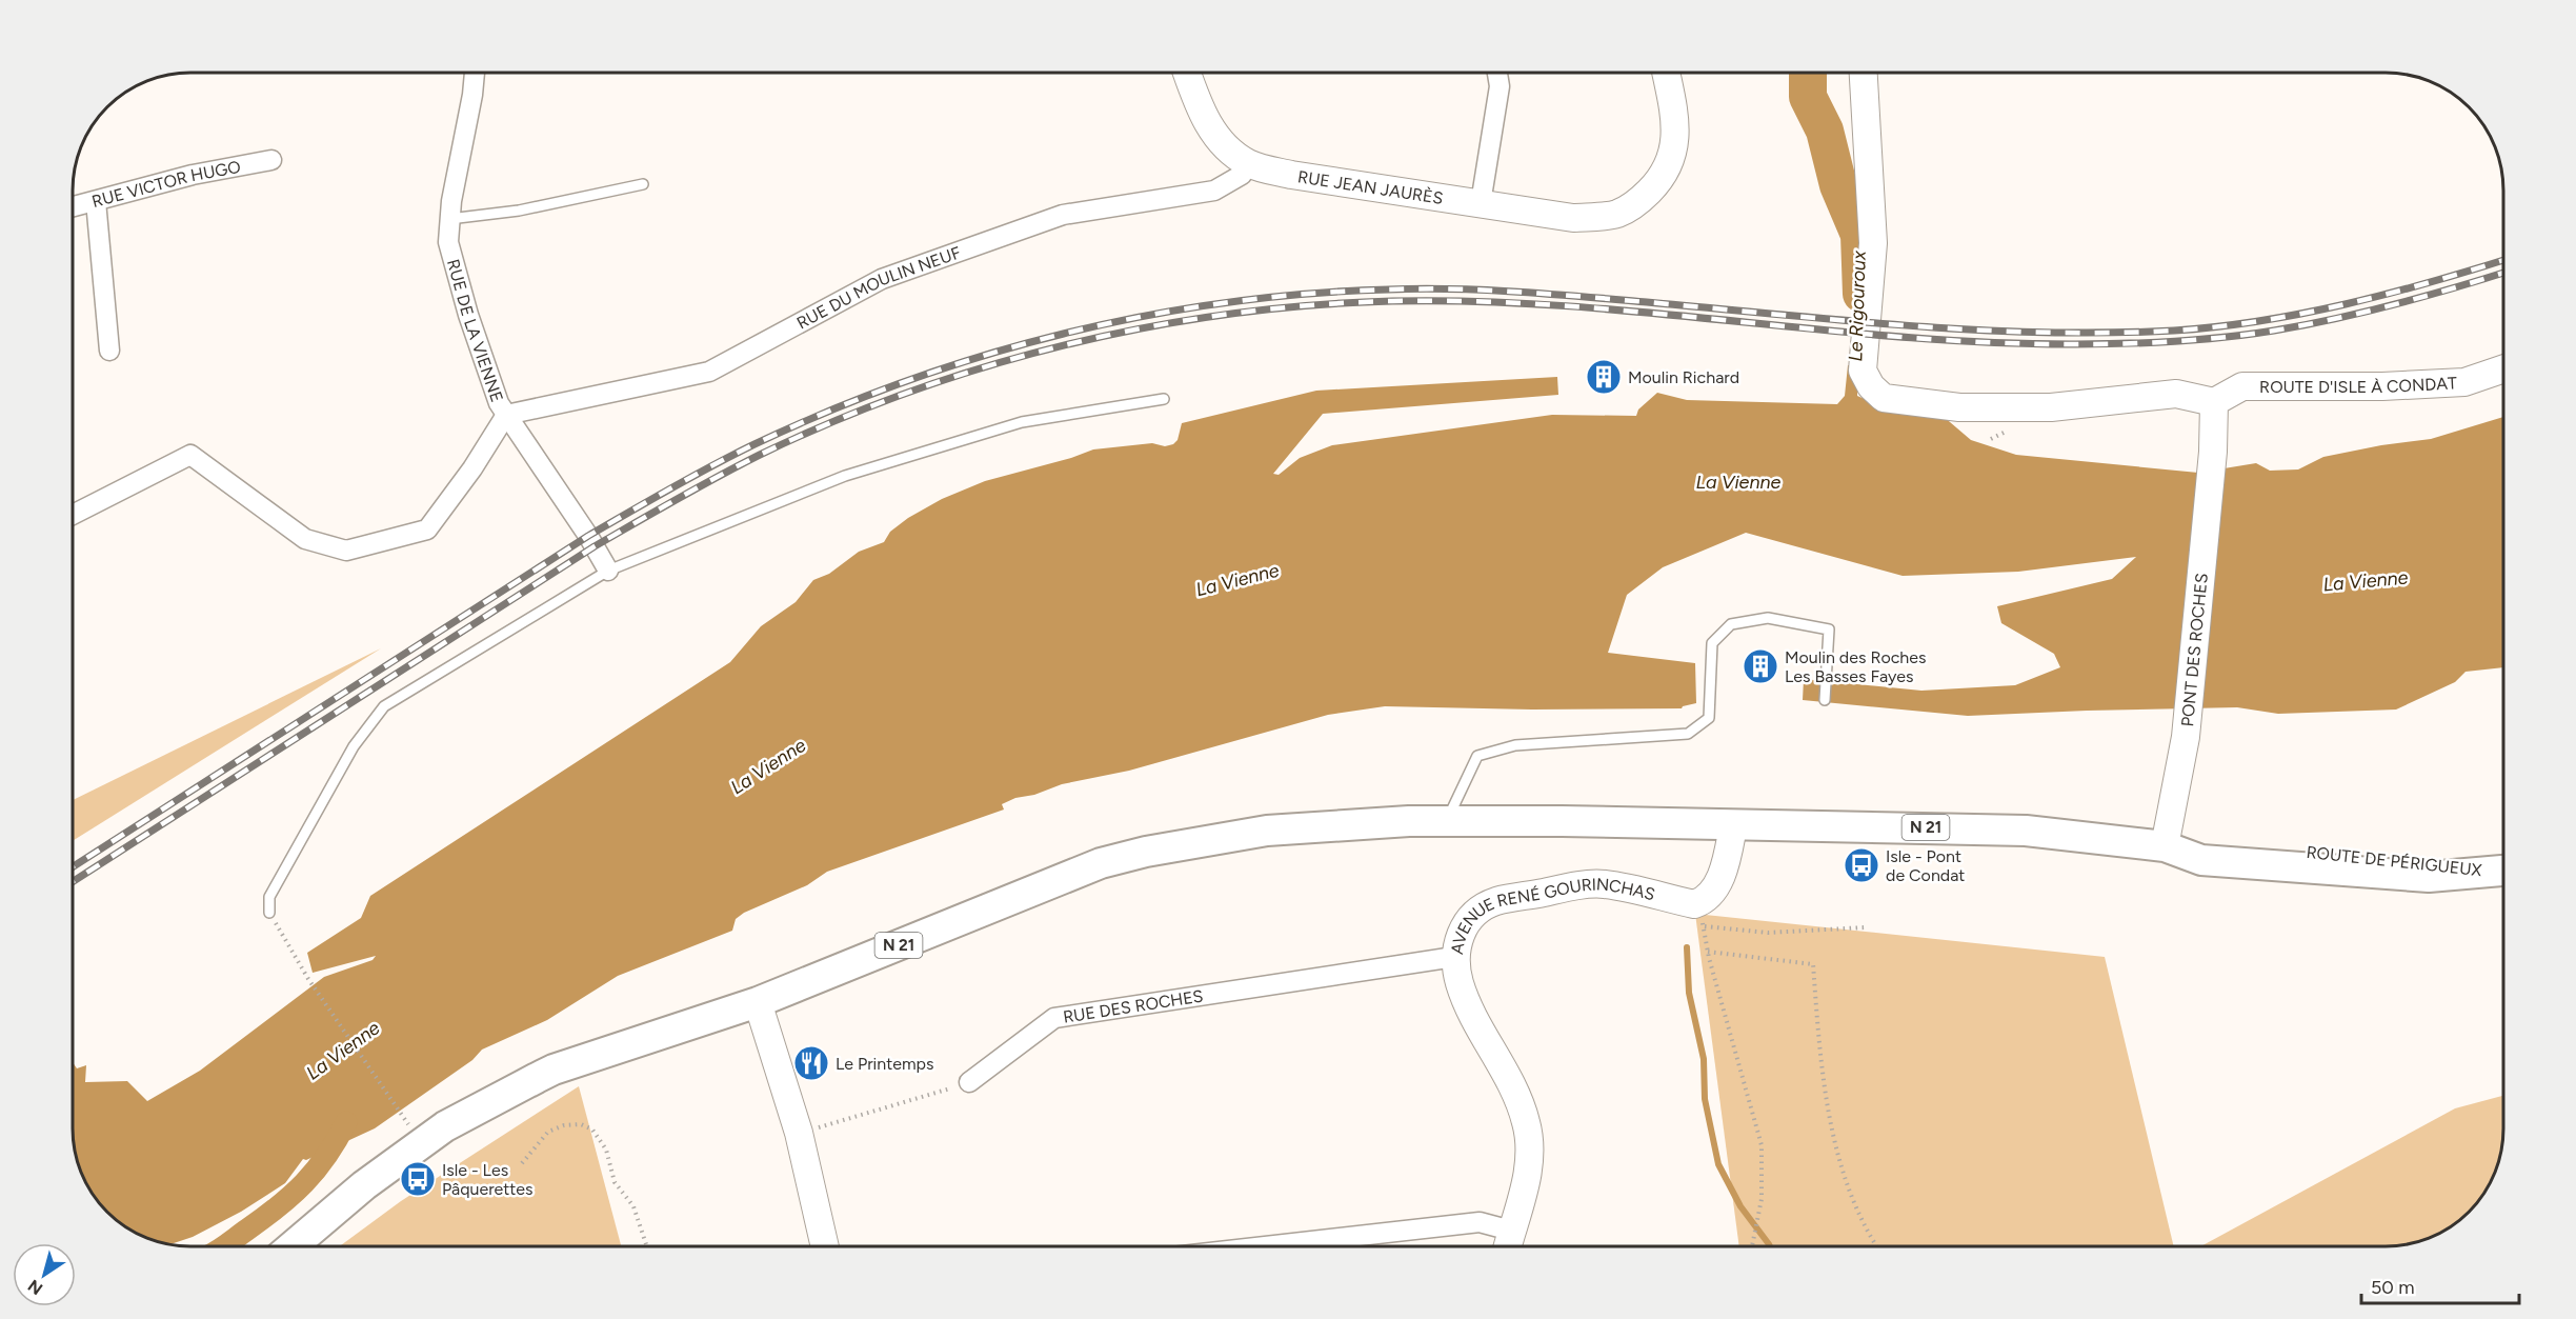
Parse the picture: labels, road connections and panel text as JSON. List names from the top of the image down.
{
  "streets": {
    "main road": ["N 21", "ROUTE DE PÉRIGUEUX"],
    "street": [
      "RUE VICTOR HUGO",
      "RUE JEAN JAURÈS",
      "RUE DU MOULIN NEUF",
      "RUE DE LA VIENNE",
      "ROUTE D'ISLE À CONDAT",
      "PONT DES ROCHES",
      "AVENUE RENÉ GOURINCHAS",
      "RUE DES ROCHES"
    ]
  },
  "crossings": [
    ["RUE JEAN JAURÈS", "RUE DU MOULIN NEUF"],
    ["RUE DU MOULIN NEUF", "RUE DE LA VIENNE"],
    ["ROUTE D'ISLE À CONDAT", "PONT DES ROCHES"],
    ["PONT DES ROCHES", "N 21"],
    ["PONT DES ROCHES", "ROUTE DE PÉRIGUEUX"],
    ["N 21", "ROUTE DE PÉRIGUEUX"],
    ["N 21", "AVENUE RENÉ GOURINCHAS"],
    ["AVENUE RENÉ GOURINCHAS", "RUE DES ROCHES"]
  ],
  "water": ["Le Rigouroux", "La Vienne"],
  "places": {
    "building": ["Moulin Richard", "Moulin des Roches Les Basses Fayes"],
    "bus stop": ["Isle - Pont de Condat", "Isle - Les Pâquerettes"],
    "restaurant": ["Le Printemps"]
  },
  "scale_bar": "50 m",
  "north": "bottom left"
}
